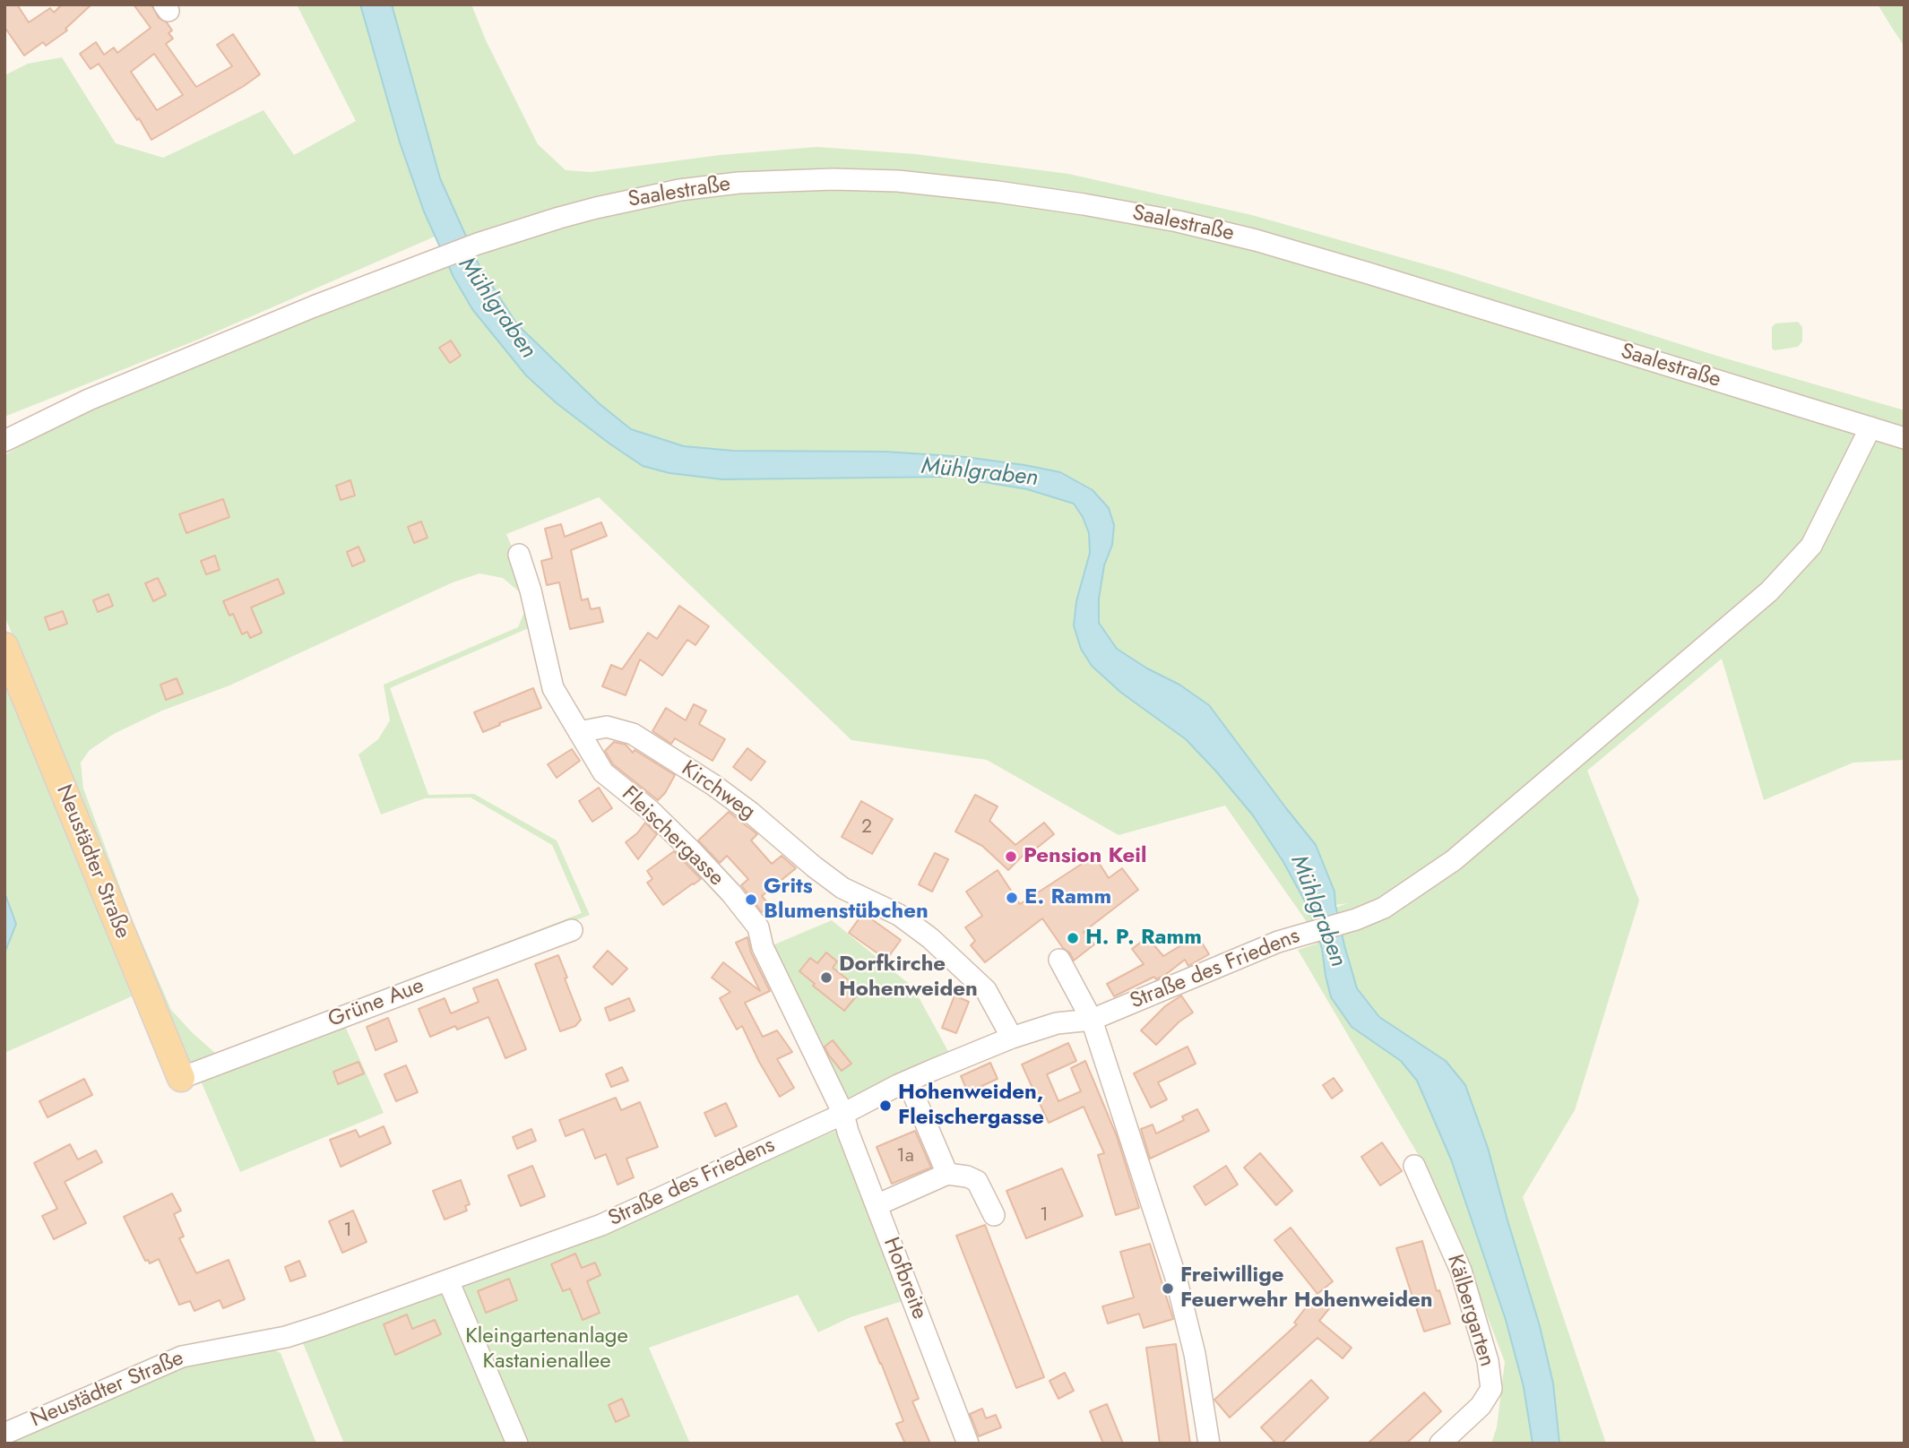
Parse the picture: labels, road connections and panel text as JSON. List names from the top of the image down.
{
  "streets": {
    "main road": ["Neustädter Straße"],
    "street": [
      "Saalestraße",
      "Kirchweg",
      "Fleischergasse",
      "Straße des Friedens",
      "Grüne Aue",
      "Hofbreite",
      "Kälbergarten"
    ]
  },
  "crossings": [
    ["Saalestraße", "Straße des Friedens"],
    ["Kirchweg", "Fleischergasse"],
    ["Kirchweg", "Straße des Friedens"],
    ["Fleischergasse", "Straße des Friedens"],
    ["Fleischergasse", "Hofbreite"],
    ["Neustädter Straße", "Straße des Friedens"],
    ["Neustädter Straße", "Grüne Aue"],
    ["Straße des Friedens", "Hofbreite"]
  ],
  "water": ["Mühlgraben"],
  "parks": ["Kleingartenanlage Kastanienallee"],
  "places": [
    "Pension Keil",
    "E. Ramm",
    "Grits Blumenstübchen",
    "H. P. Ramm",
    "Dorfkirche Hohenweiden",
    "Hohenweiden, Fleischergasse",
    "Freiwillige Feuerwehr Hohenweiden"
  ],
  "house_numbers": [
    "2",
    "1a",
    "1",
    "1"
  ]
}
